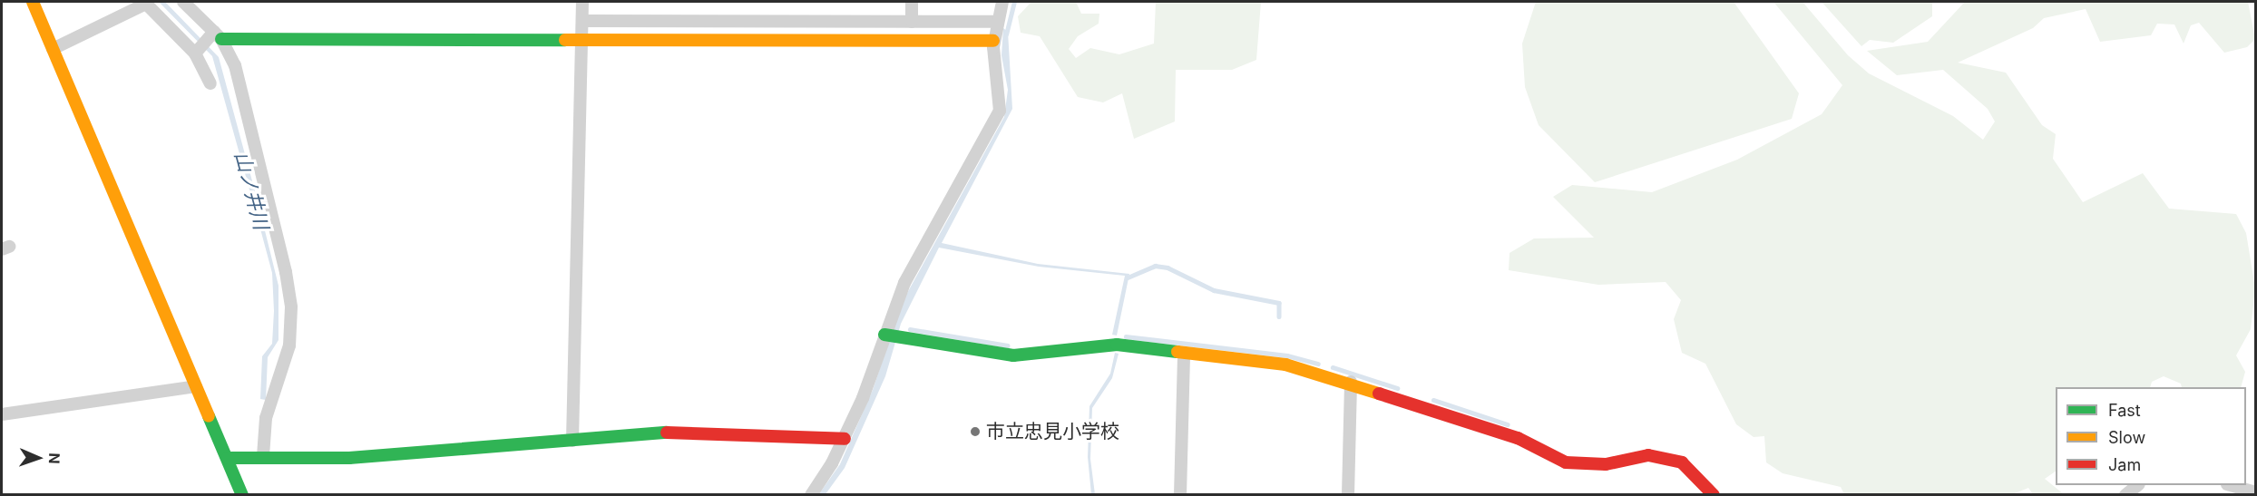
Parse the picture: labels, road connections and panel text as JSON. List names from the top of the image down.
{
  "water": ["山ノ井川"],
  "places": ["市立忠見小学校"],
  "legend": ["Fast", "Slow", "Jam"],
  "north": "right"
}
